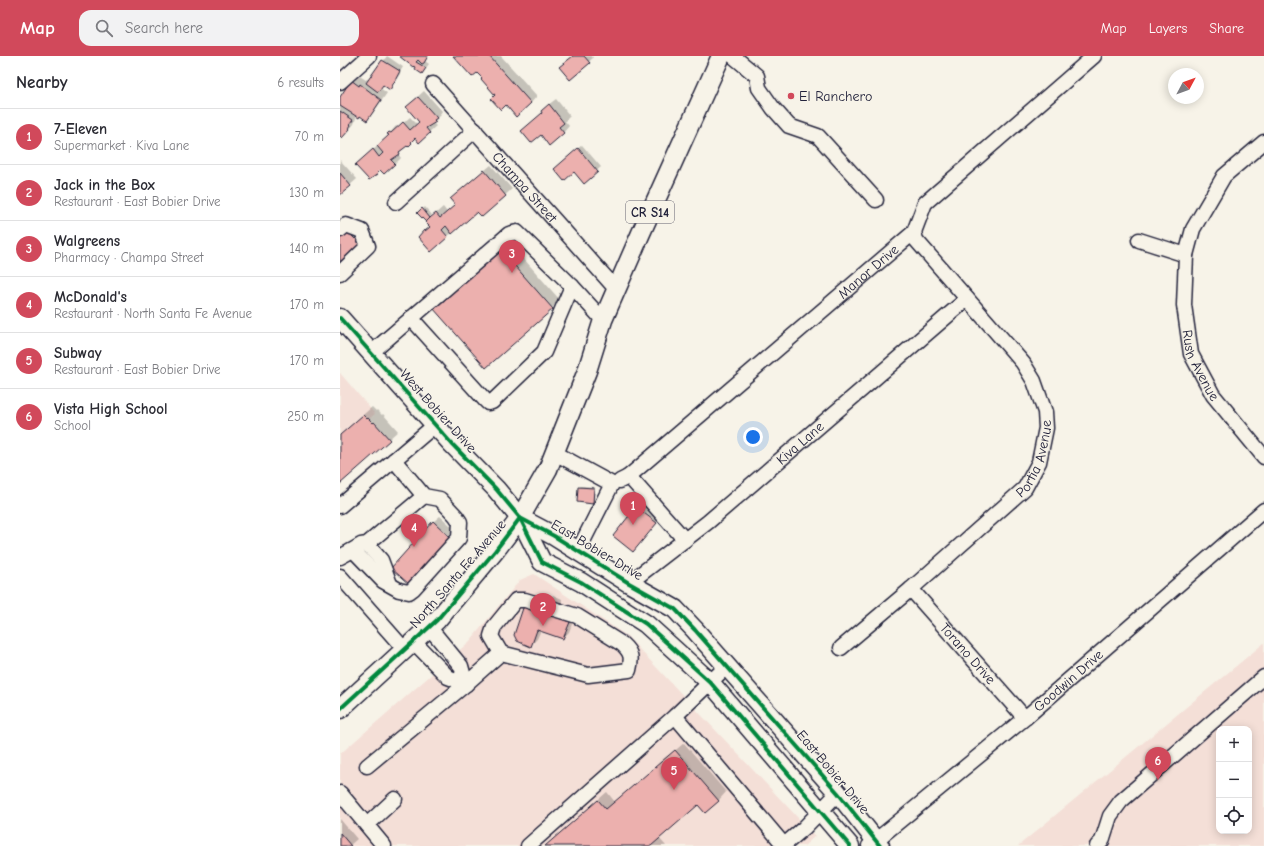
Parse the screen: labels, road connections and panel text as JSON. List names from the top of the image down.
{
  "streets": {
    "main road": [
      "CR S14",
      "West Bobier Drive",
      "East Bobier Drive",
      "North Santa Fe Avenue"
    ],
    "street": [
      "Champa Street",
      "Manor Drive",
      "Rush Avenue",
      "Kiva Lane",
      "Portia Avenue",
      "Torano Drive",
      "Goodwin Drive"
    ]
  },
  "crossings": [
    ["Champa Street", "North Santa Fe Avenue"],
    ["Manor Drive", "Portia Avenue"],
    ["West Bobier Drive", "East Bobier Drive"],
    ["West Bobier Drive", "North Santa Fe Avenue"],
    ["Kiva Lane", "Portia Avenue"],
    ["Kiva Lane", "East Bobier Drive"],
    ["Portia Avenue", "Torano Drive"],
    ["East Bobier Drive", "North Santa Fe Avenue"],
    ["East Bobier Drive", "Goodwin Drive"],
    ["Torano Drive", "Goodwin Drive"]
  ],
  "places": ["El Ranchero"],
  "north": "top right",
  "page": {
    "header": "Map",
    "search": "Search here",
    "nav": ["Map", "Layers", "Share"],
    "heading": ["Nearby", "6 results"],
    "list": [
      {
        "mark": "1",
        "name": "7-Eleven",
        "note": "Supermarket · Kiva Lane",
        "value": "70 m"
      },
      {
        "mark": "2",
        "name": "Jack in the Box",
        "note": "Restaurant · East Bobier Drive",
        "value": "130 m"
      },
      {
        "mark": "3",
        "name": "Walgreens",
        "note": "Pharmacy · Champa Street",
        "value": "140 m"
      },
      {
        "mark": "4",
        "name": "McDonald's",
        "note": "Restaurant · North Santa Fe Avenue",
        "value": "170 m"
      },
      {
        "mark": "5",
        "name": "Subway",
        "note": "Restaurant · East Bobier Drive",
        "value": "170 m"
      },
      {
        "mark": "6",
        "name": "Vista High School",
        "note": "School",
        "value": "250 m"
      }
    ],
    "pins": [
      "3",
      "1",
      "4",
      "2",
      "6",
      "5"
    ],
    "map_buttons": ["+", "−"]
  }
}
